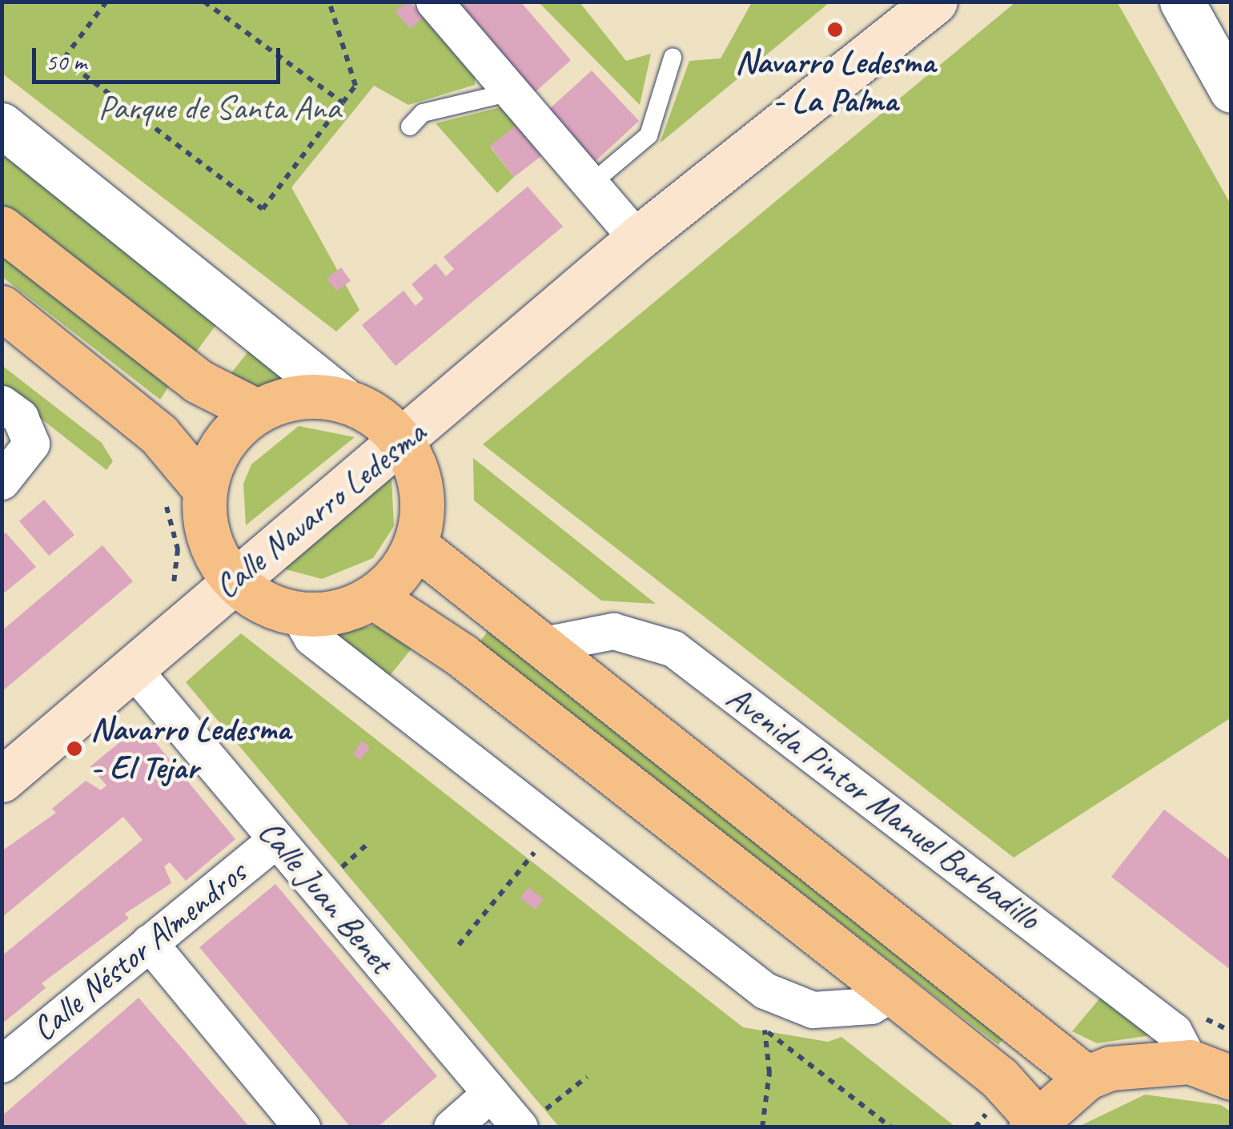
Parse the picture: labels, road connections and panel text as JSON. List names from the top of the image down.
{
  "streets": {
    "main road": ["Calle Navarro Ledesma"],
    "street": ["Avenida Pintor Manuel Barbadillo", "Calle Juan Benet", "Calle Néstor Almendros"]
  },
  "crossings": [
    ["Calle Navarro Ledesma", "Calle Juan Benet"],
    ["Calle Juan Benet", "Calle Néstor Almendros"]
  ],
  "parks": ["Parque de Santa Ana"],
  "places": ["Navarro Ledesma - La Palma", "Navarro Ledesma - El Tejar"],
  "scale_bar": "50 m"
}
